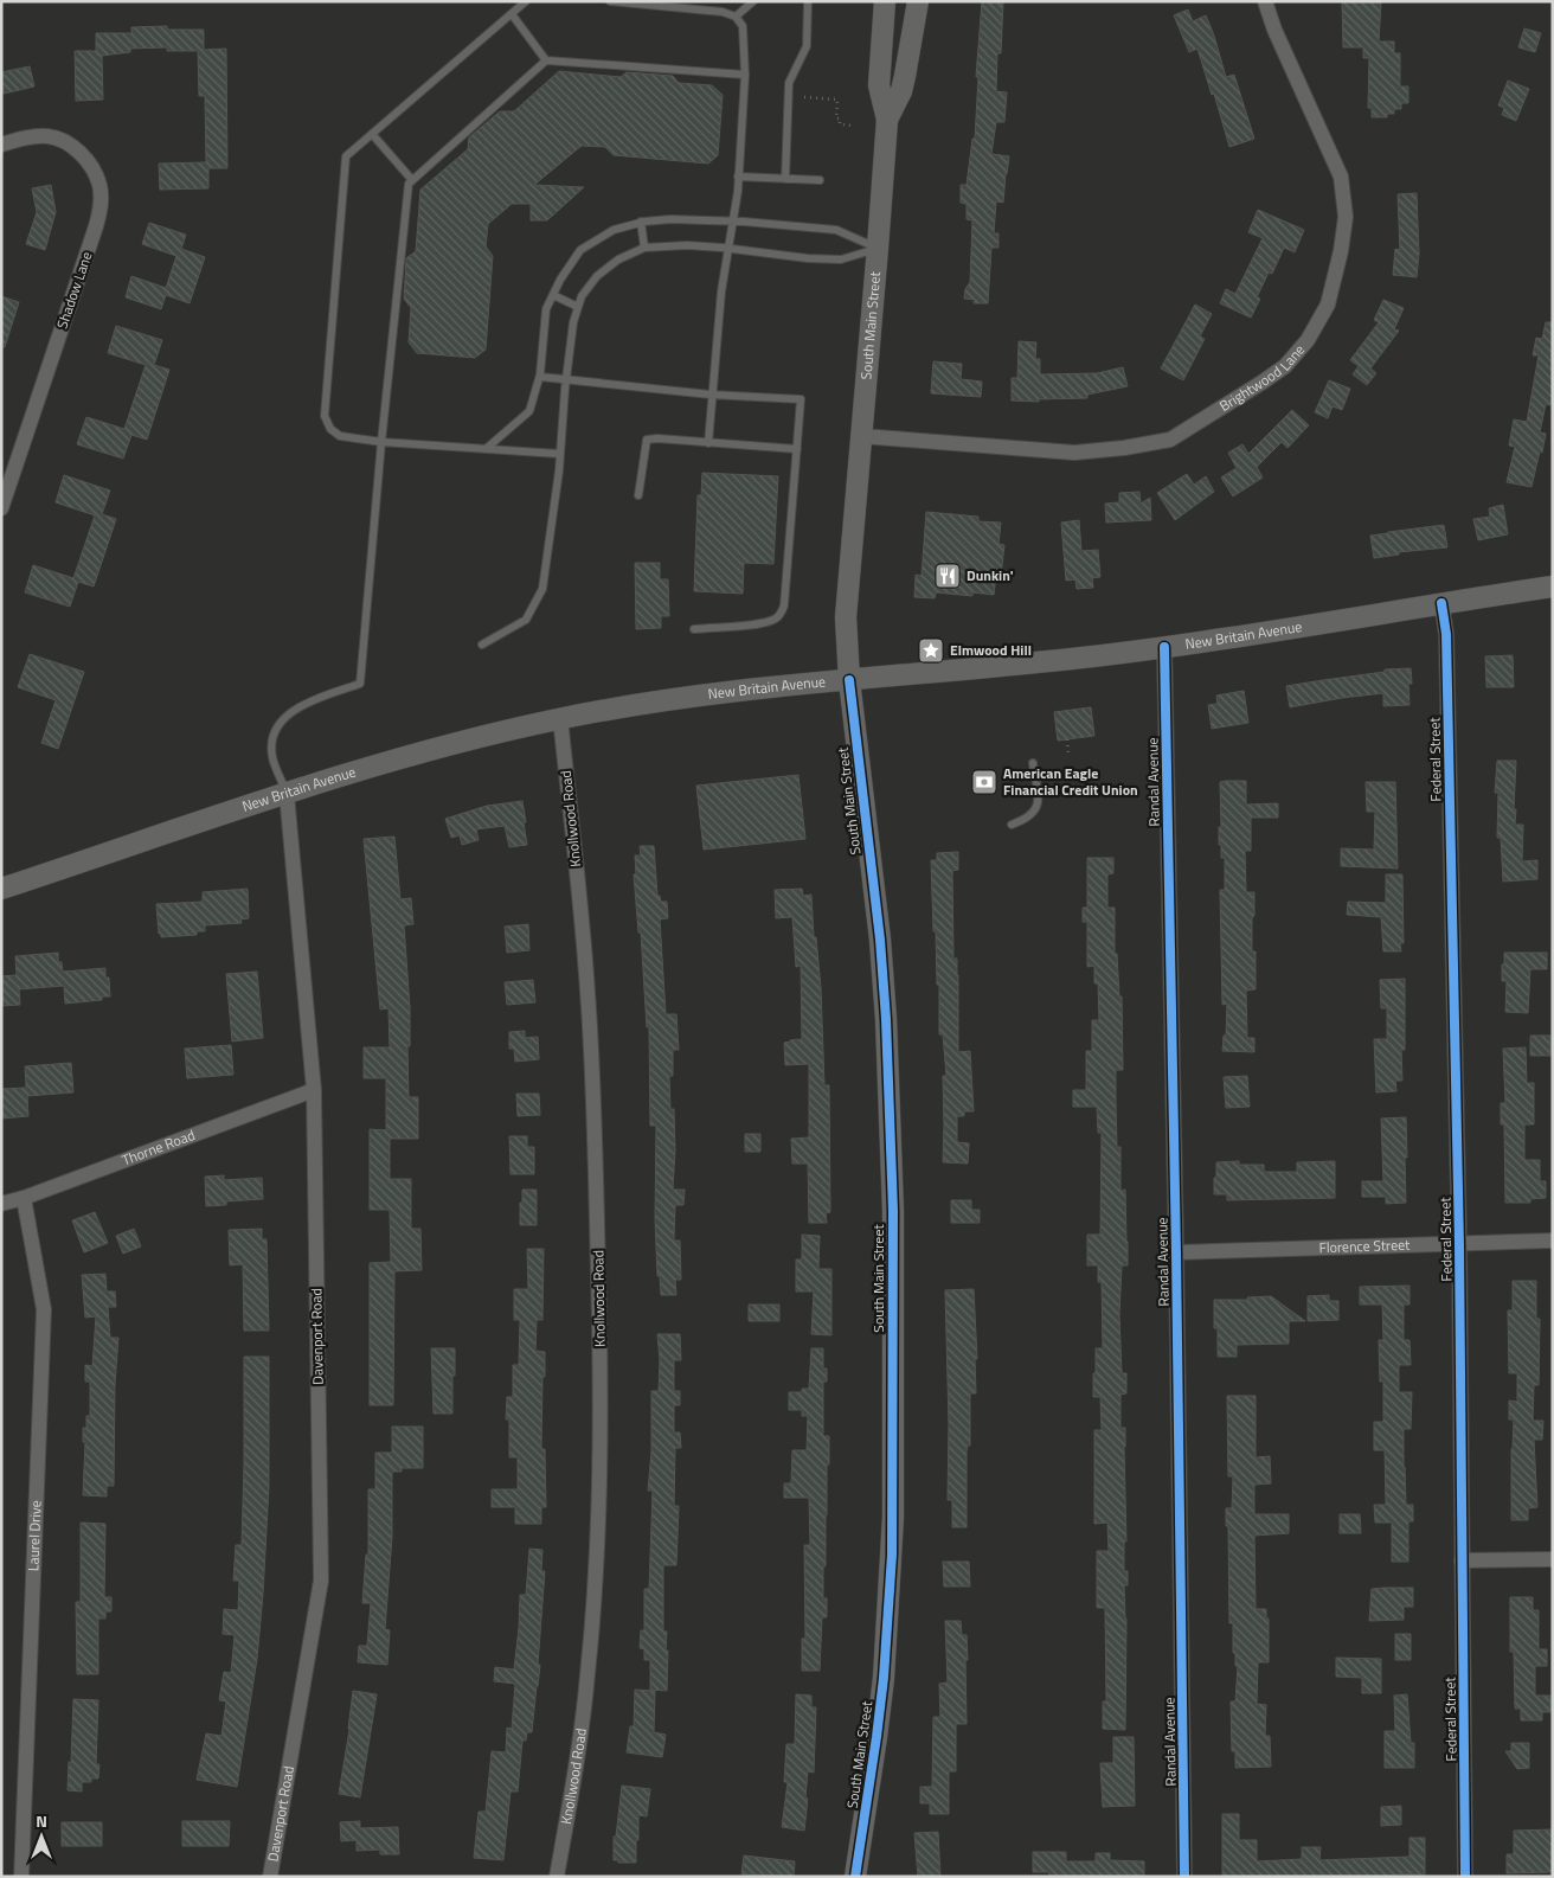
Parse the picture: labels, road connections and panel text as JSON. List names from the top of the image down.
{
  "streets": {
    "main road": ["South Main Street", "New Britain Avenue"],
    "street": [
      "Shadow Lane",
      "Brightwood Lane",
      "Federal Street",
      "Randal Avenue",
      "Knollwood Road",
      "Thorne Road",
      "Florence Street",
      "Davenport Road",
      "Laurel Drive"
    ]
  },
  "crossings": [
    ["South Main Street", "Brightwood Lane"],
    ["South Main Street", "New Britain Avenue"],
    ["New Britain Avenue", "Federal Street"],
    ["New Britain Avenue", "Randal Avenue"],
    ["New Britain Avenue", "Knollwood Road"],
    ["New Britain Avenue", "Davenport Road"],
    ["Federal Street", "Florence Street"],
    ["Randal Avenue", "Florence Street"],
    ["Thorne Road", "Davenport Road"],
    ["Thorne Road", "Laurel Drive"]
  ],
  "places": {
    "restaurant": ["Dunkin'"],
    "place": ["Elmwood Hill"],
    "bank": ["American Eagle Financial Credit Union"]
  },
  "north": "top"
}
